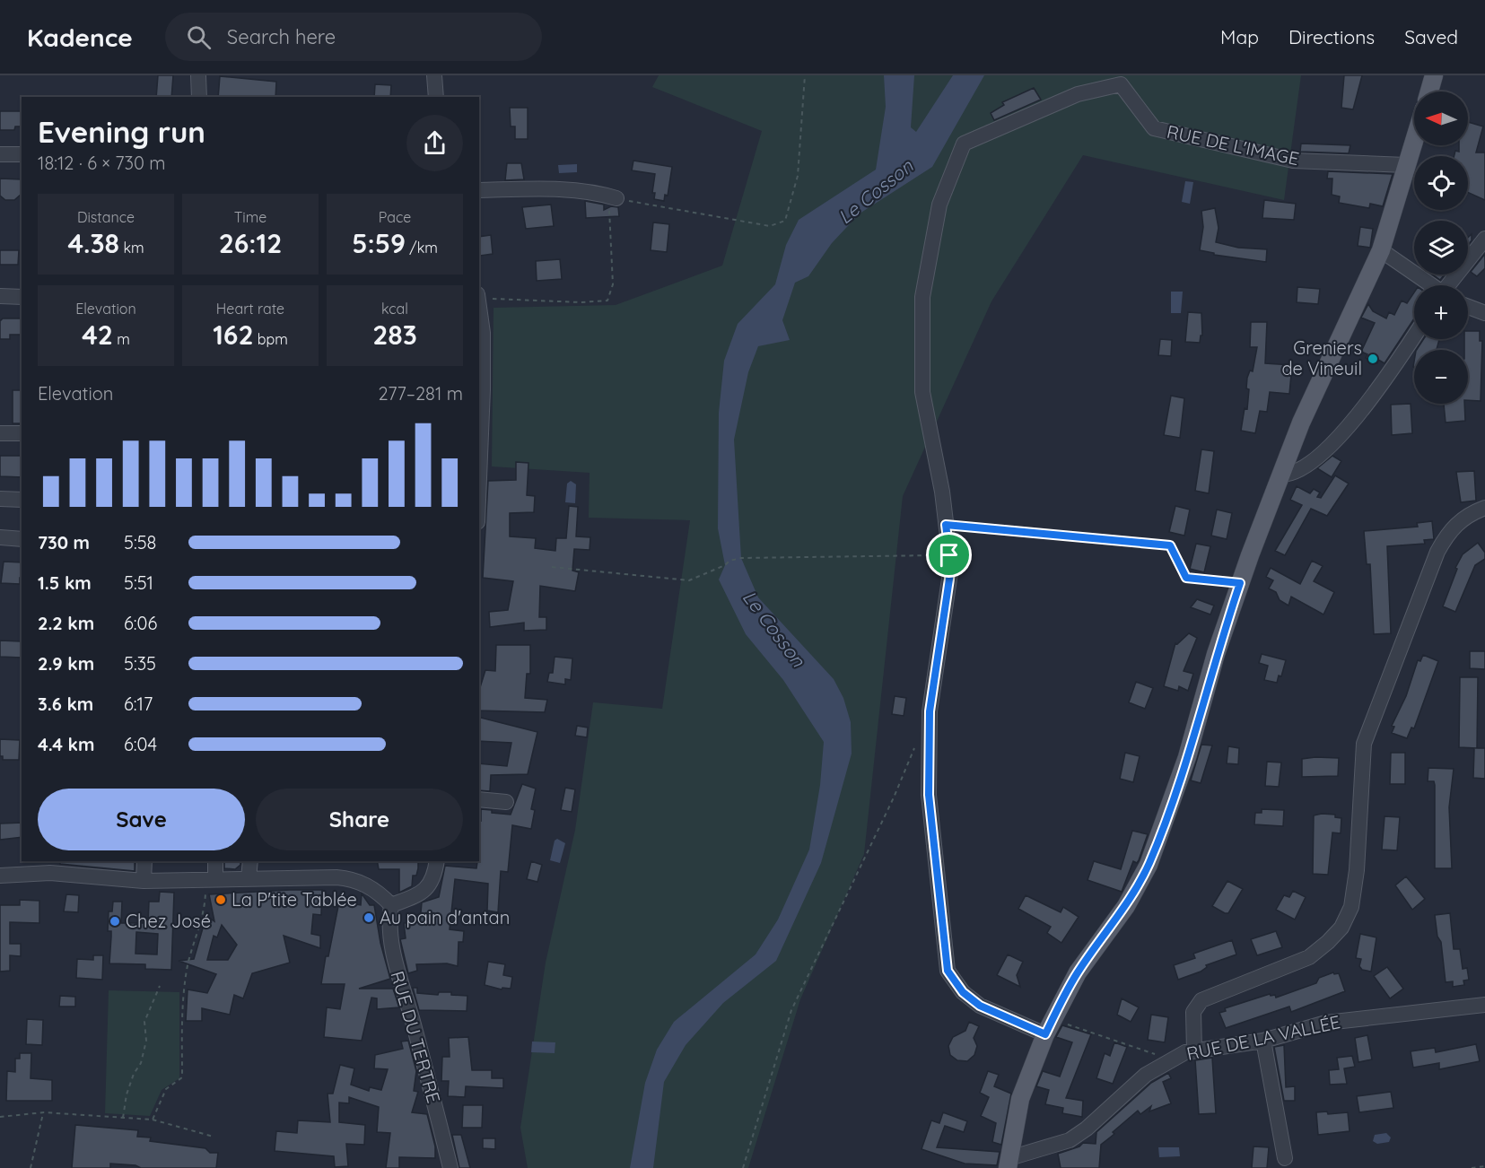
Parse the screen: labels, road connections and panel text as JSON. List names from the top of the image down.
{
  "streets": {
    "street": ["RUE DE L'IMAGE", "RUE DU TERTRE", "RUE DE LA VALLÉE"]
  },
  "water": ["Le Cosson"],
  "places": [
    "Greniers de Vineuil",
    "La P'tite Tablée",
    "Au pain d'antan",
    "Chez José"
  ],
  "north": "left",
  "page": {
    "header": "Kadence",
    "search": "Search here",
    "nav": ["Map", "Directions", "Saved"],
    "map_buttons": ["+", "−"],
    "heading": ["Evening run", "18:12 · 6 × 730 m"],
    "stats": [
      ["Distance", "4.38 km"],
      ["Time", "26:12"],
      ["Pace", "5:59 /km"],
      ["Elevation", "42 m"],
      ["Heart rate", "162 bpm"],
      ["kcal", "283"]
    ],
    "chart": ["Elevation", "277–281 m"],
    "list": [
      {
        "name": "730 m",
        "note": "5:58"
      },
      {
        "name": "1.5 km",
        "note": "5:51"
      },
      {
        "name": "2.2 km",
        "note": "6:06"
      },
      {
        "name": "2.9 km",
        "note": "5:35"
      },
      {
        "name": "3.6 km",
        "note": "6:17"
      },
      {
        "name": "4.4 km",
        "note": "6:04"
      }
    ],
    "buttons": ["Save", "Share"]
  }
}
